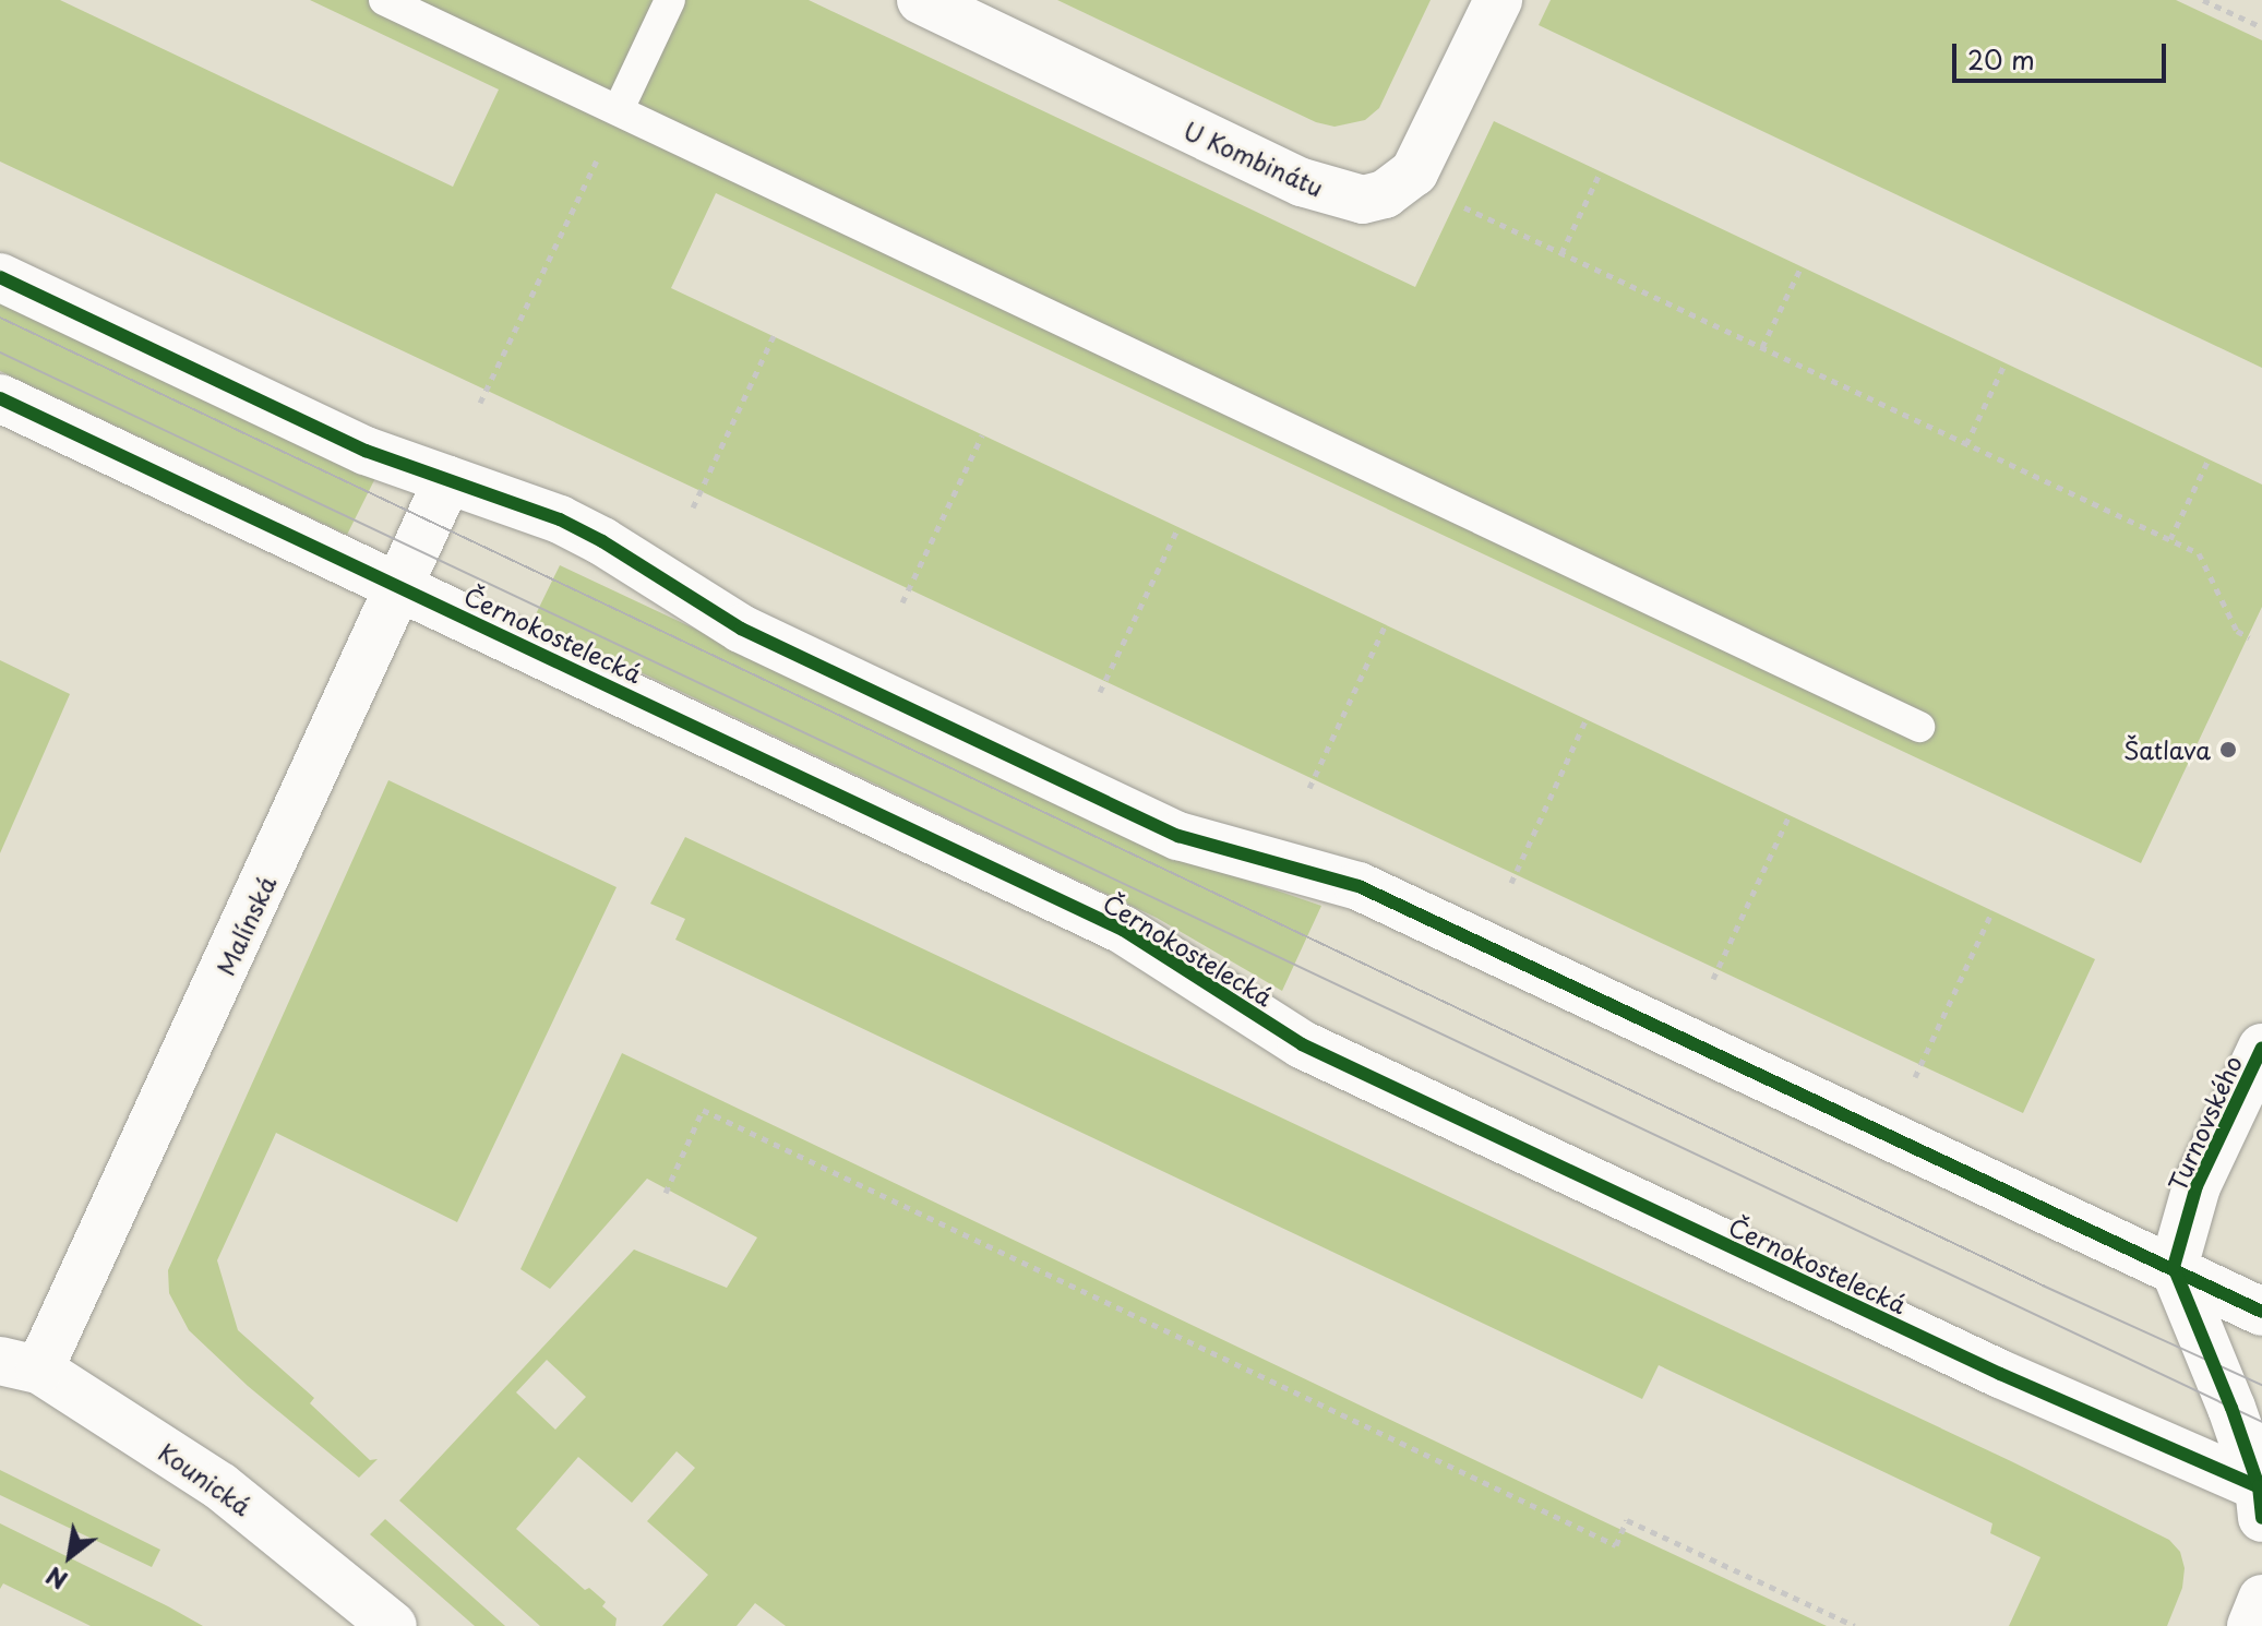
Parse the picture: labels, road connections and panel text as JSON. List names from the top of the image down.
{
  "streets": {
    "main road": [
      "U Kombinátu",
      "Černokostelecká",
      "Malínská",
      "Turnovského",
      "Kounická"
    ]
  },
  "crossings": [
    ["Černokostelecká", "Malínská"],
    ["Malínská", "Kounická"]
  ],
  "places": ["Šatlava"],
  "scale_bar": "20 m",
  "north": "bottom left"
}
